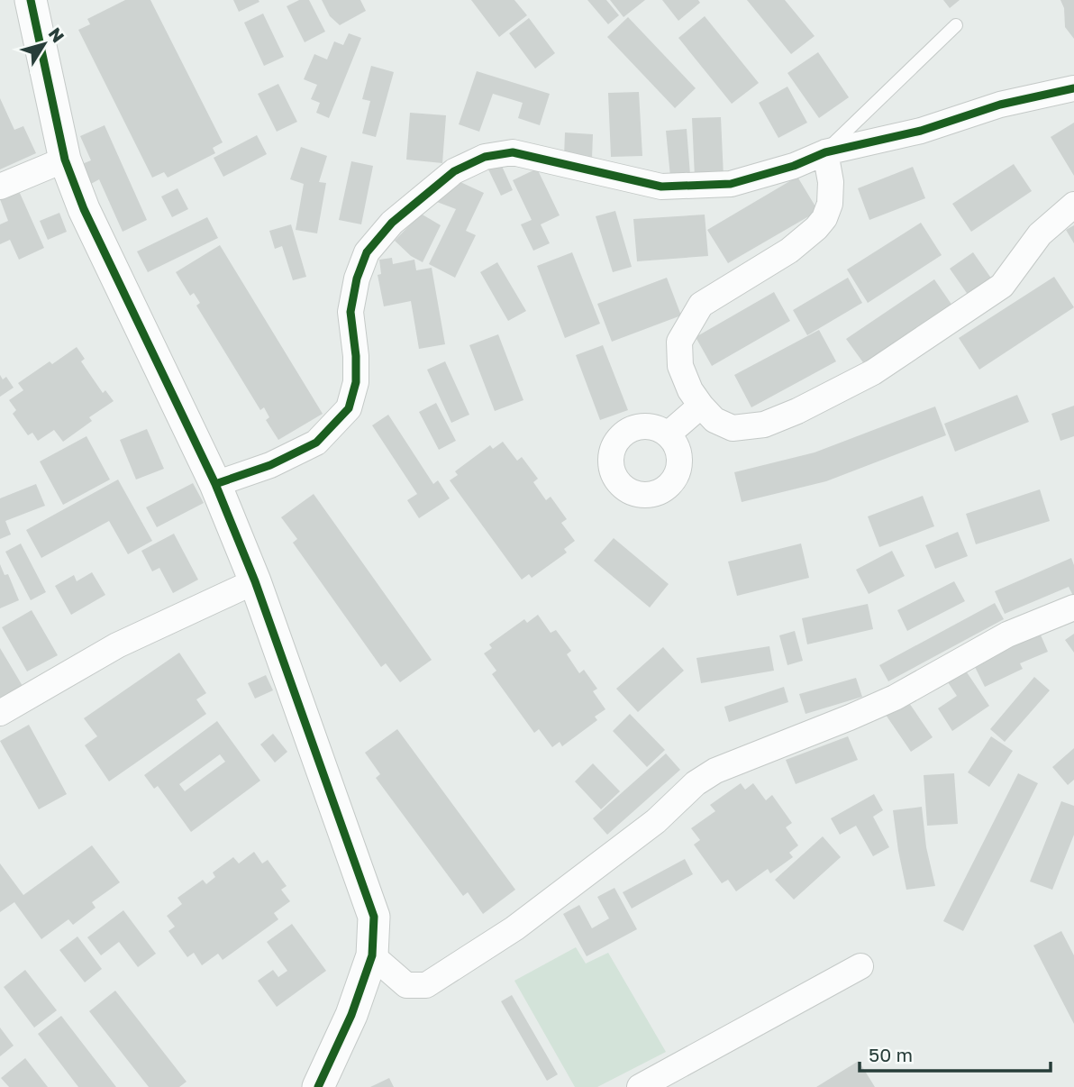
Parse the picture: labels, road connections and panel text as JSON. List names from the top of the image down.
{
  "scale_bar": "50 m",
  "north": "top right"
}
